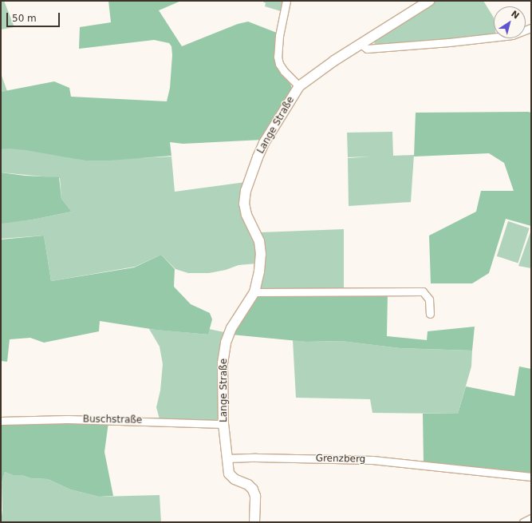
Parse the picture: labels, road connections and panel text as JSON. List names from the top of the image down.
{
  "streets": {
    "street": ["Lange Straße", "Buschstraße", "Grenzberg"]
  },
  "crossings": [
    ["Lange Straße", "Buschstraße"],
    ["Lange Straße", "Grenzberg"]
  ],
  "scale_bar": "50 m",
  "north": "top right"
}
